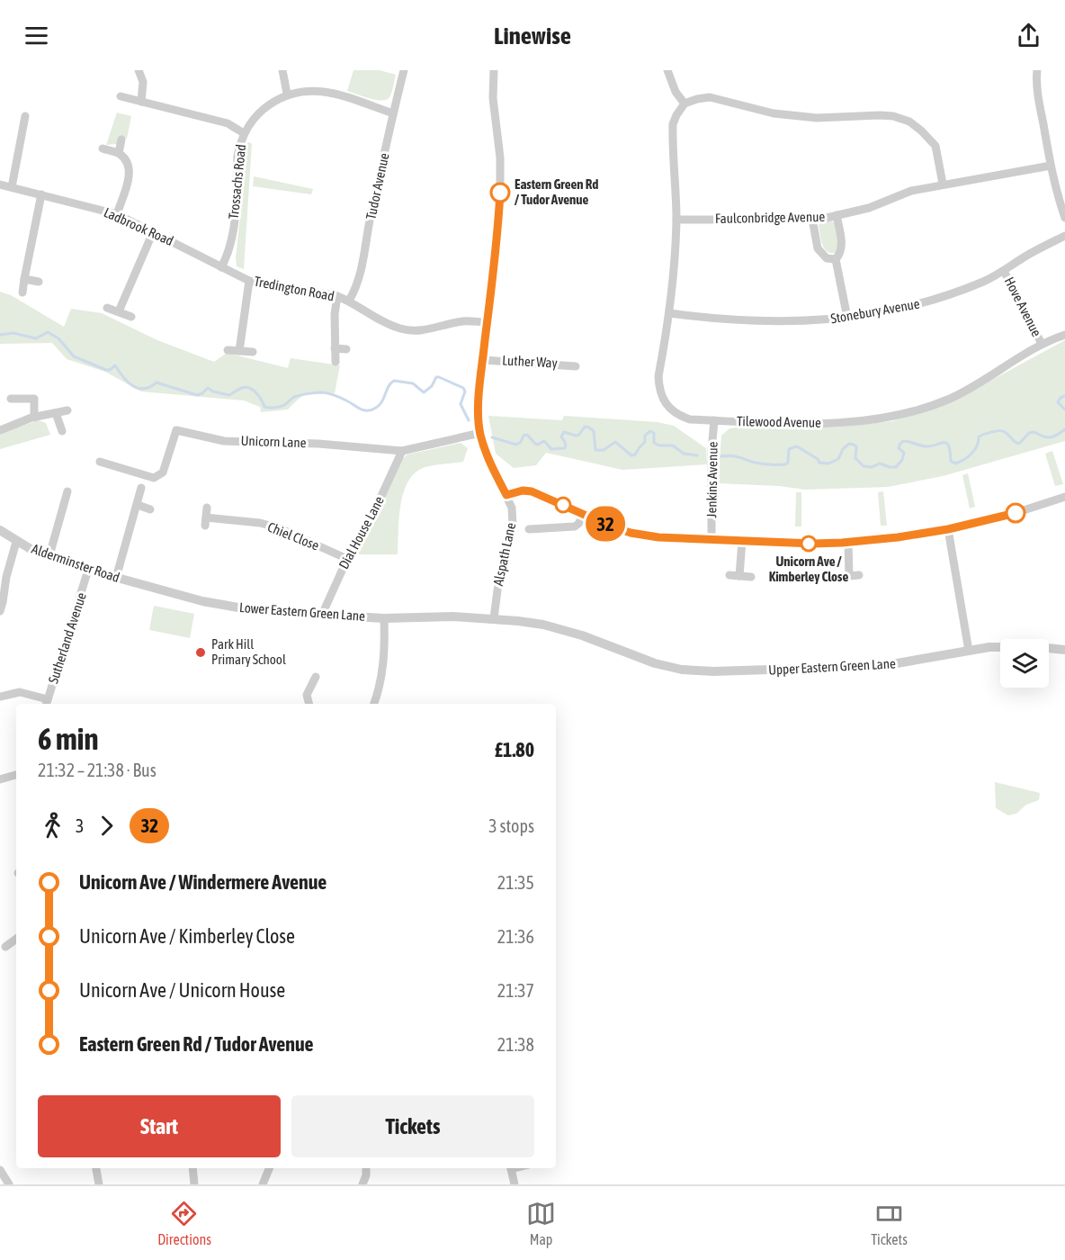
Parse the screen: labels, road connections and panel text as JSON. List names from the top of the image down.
{
  "streets": {
    "street": [
      "Trossachs Road",
      "Tudor Avenue",
      "Faulconbridge Avenue",
      "Ladbrook Road",
      "Tredington Road",
      "Hove Avenue",
      "Stonebury Avenue",
      "Luther Way",
      "Tilewood Avenue",
      "Unicorn Lane",
      "Jenkins Avenue",
      "Dial House Lane",
      "Chiel Close",
      "Alspath Lane",
      "Alderminster Road",
      "Lower Eastern Green Lane",
      "Sutherland Avenue",
      "Upper Eastern Green Lane"
    ]
  },
  "crossings": [
    ["Trossachs Road", "Tudor Avenue"],
    ["Trossachs Road", "Ladbrook Road"],
    ["Tudor Avenue", "Tredington Road"],
    ["Faulconbridge Avenue", "Tilewood Avenue"],
    ["Ladbrook Road", "Tredington Road"],
    ["Tredington Road", "Alspath Lane"],
    ["Hove Avenue", "Stonebury Avenue"],
    ["Hove Avenue", "Tilewood Avenue"],
    ["Stonebury Avenue", "Tilewood Avenue"],
    ["Luther Way", "Alspath Lane"],
    ["Tilewood Avenue", "Jenkins Avenue"],
    ["Unicorn Lane", "Dial House Lane"],
    ["Unicorn Lane", "Alspath Lane"],
    ["Dial House Lane", "Chiel Close"],
    ["Dial House Lane", "Lower Eastern Green Lane"],
    ["Alspath Lane", "Lower Eastern Green Lane"],
    ["Alspath Lane", "Upper Eastern Green Lane"],
    ["Alderminster Road", "Lower Eastern Green Lane"],
    ["Alderminster Road", "Sutherland Avenue"],
    ["Lower Eastern Green Lane", "Upper Eastern Green Lane"]
  ],
  "places": ["Eastern Green Rd / Tudor Avenue", "Unicorn Ave / Kimberley Close", "Park Hill Primary School"],
  "lines": ["bus line 32"],
  "page": {
    "header": "Linewise",
    "on_map": "32",
    "heading": ["6 min", "21:32 – 21:38 · Bus", "£1.80"],
    "legs": ["3", "32", "3 stops"],
    "list": [
      {
        "name": "Unicorn Ave / Windermere Avenue",
        "value": "21:35"
      },
      {
        "name": "Unicorn Ave / Kimberley Close",
        "value": "21:36"
      },
      {
        "name": "Unicorn Ave / Unicorn House",
        "value": "21:37"
      },
      {
        "name": "Eastern Green Rd / Tudor Avenue",
        "value": "21:38"
      }
    ],
    "buttons": ["Start", "Tickets"],
    "tabs": ["Directions", "Map", "Tickets"]
  }
}
